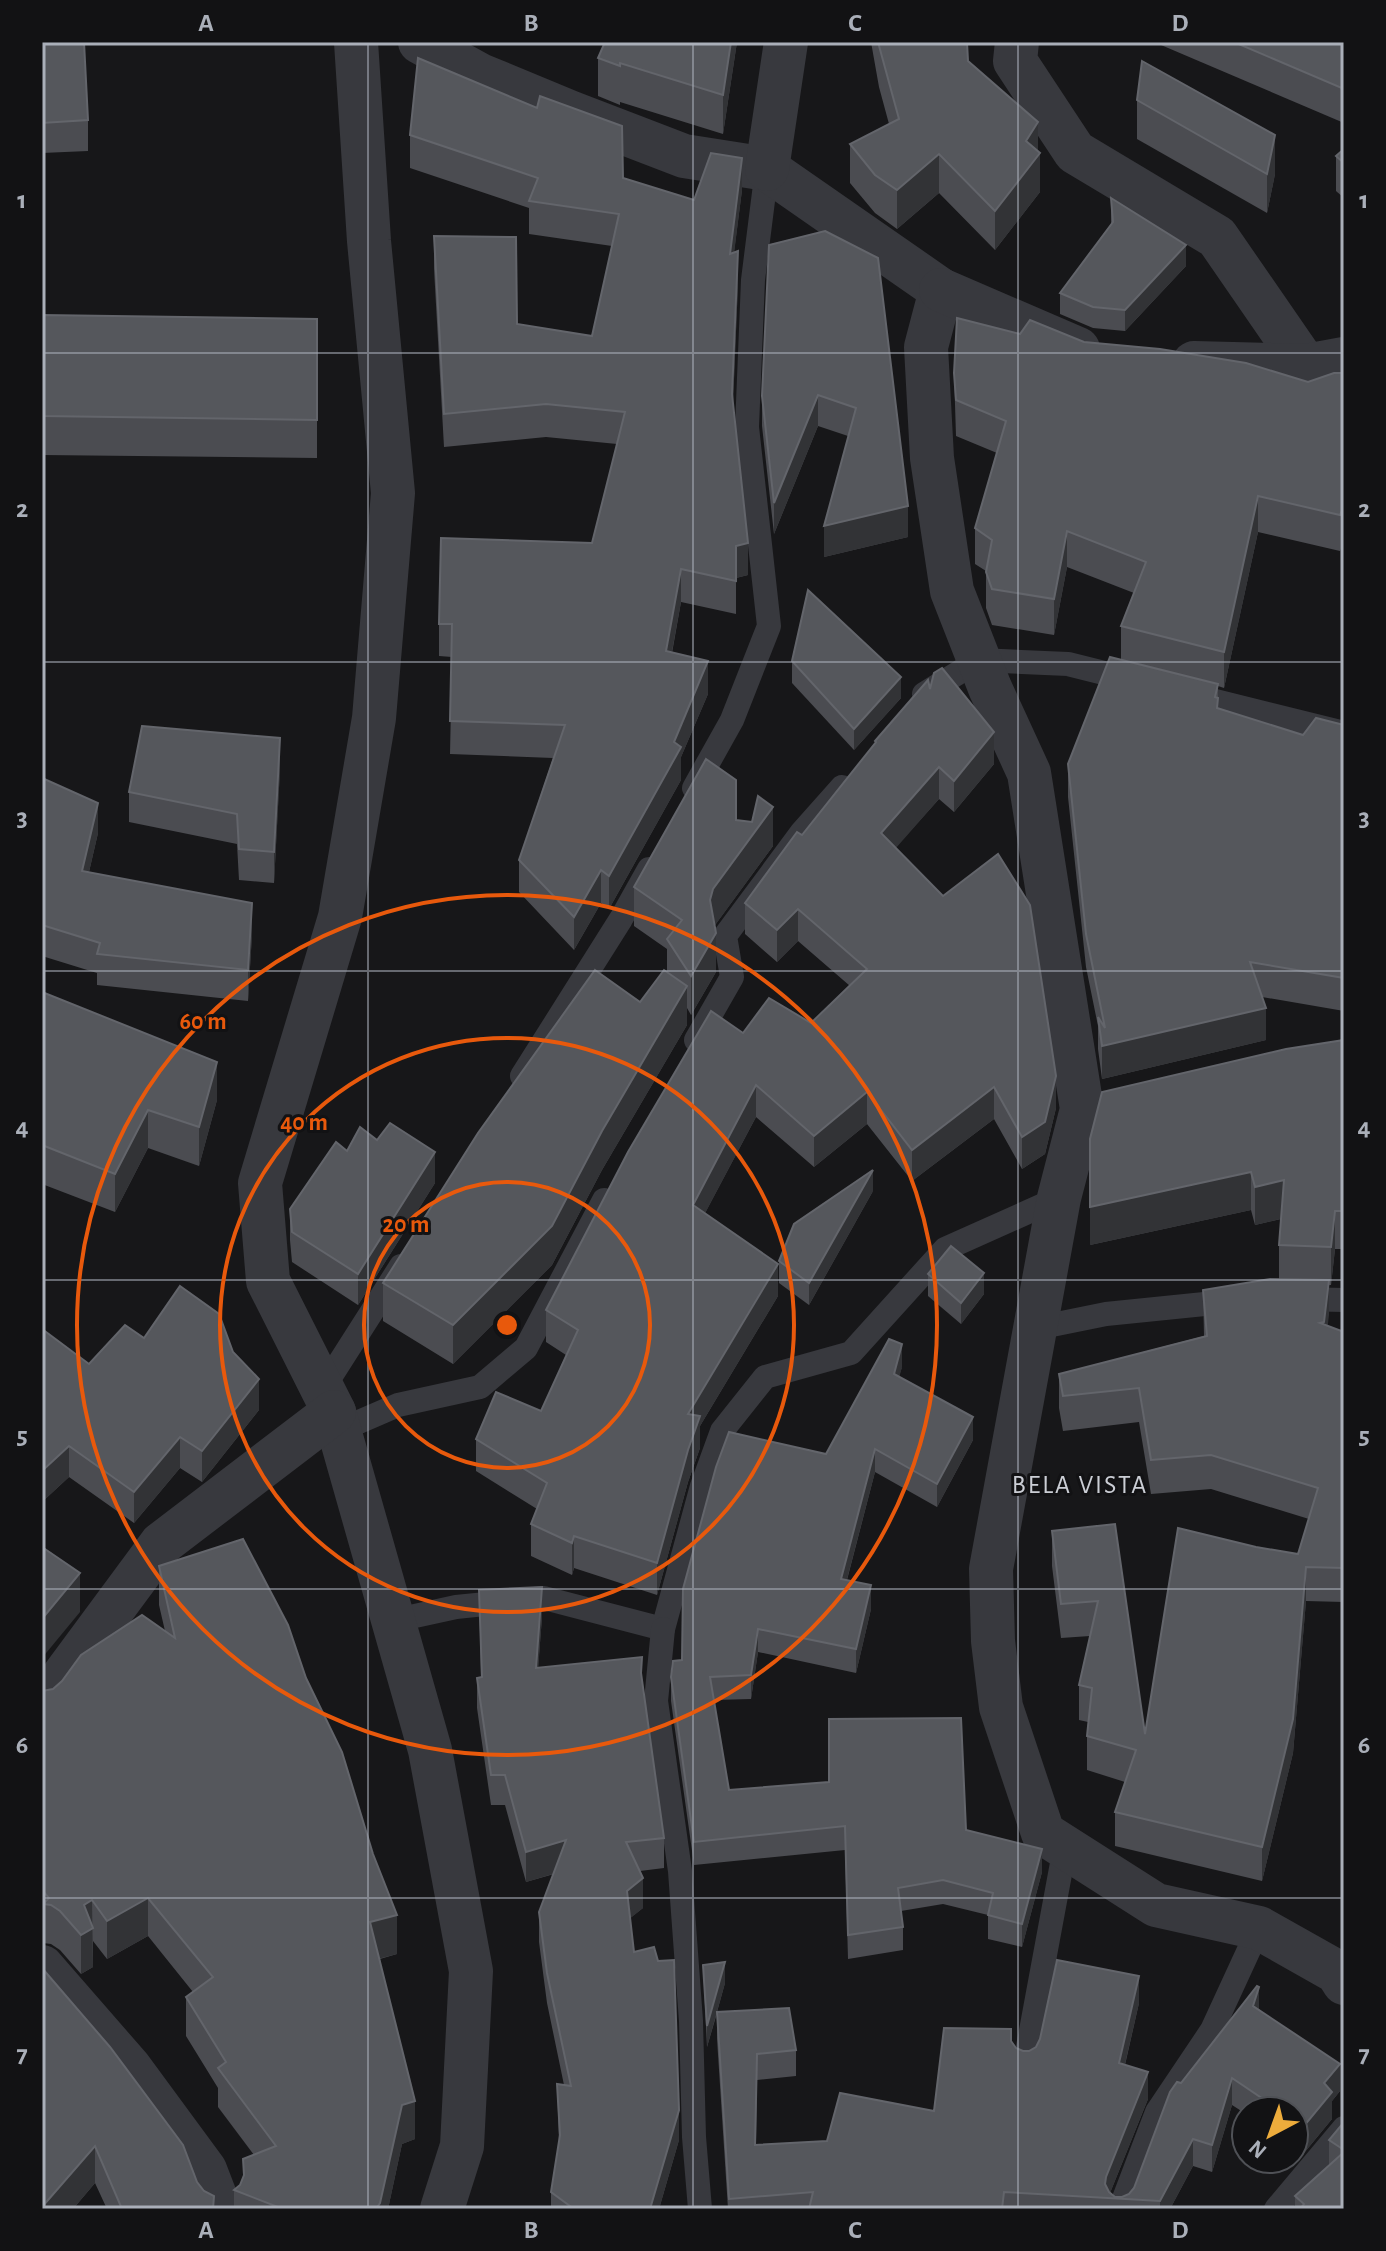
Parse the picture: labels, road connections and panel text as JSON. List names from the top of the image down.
{
  "districts": ["BELA VISTA"],
  "north": "bottom left",
  "grid": {
    "columns": [
      "A",
      "B",
      "C",
      "D"
    ],
    "rows": [
      "1",
      "2",
      "3",
      "4",
      "5",
      "6",
      "7"
    ]
  },
  "rings": ["60 m", "40 m", "20 m"]
}
